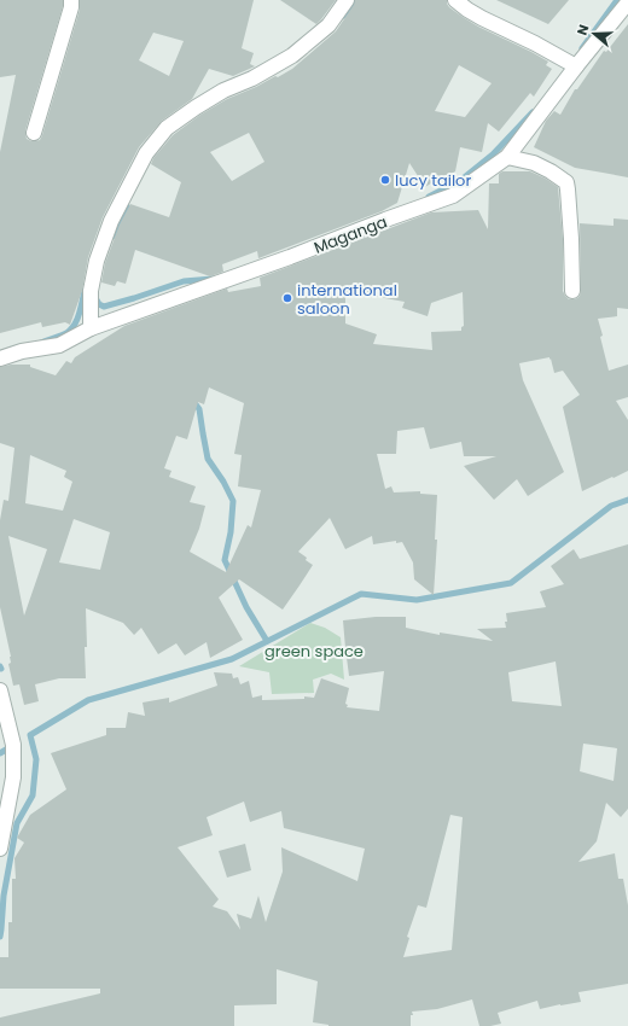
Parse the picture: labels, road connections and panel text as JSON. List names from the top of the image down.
{
  "streets": {
    "street": ["Maganga"]
  },
  "parks": ["green space"],
  "places": ["lucy tailor", "international saloon"],
  "north": "left"
}
